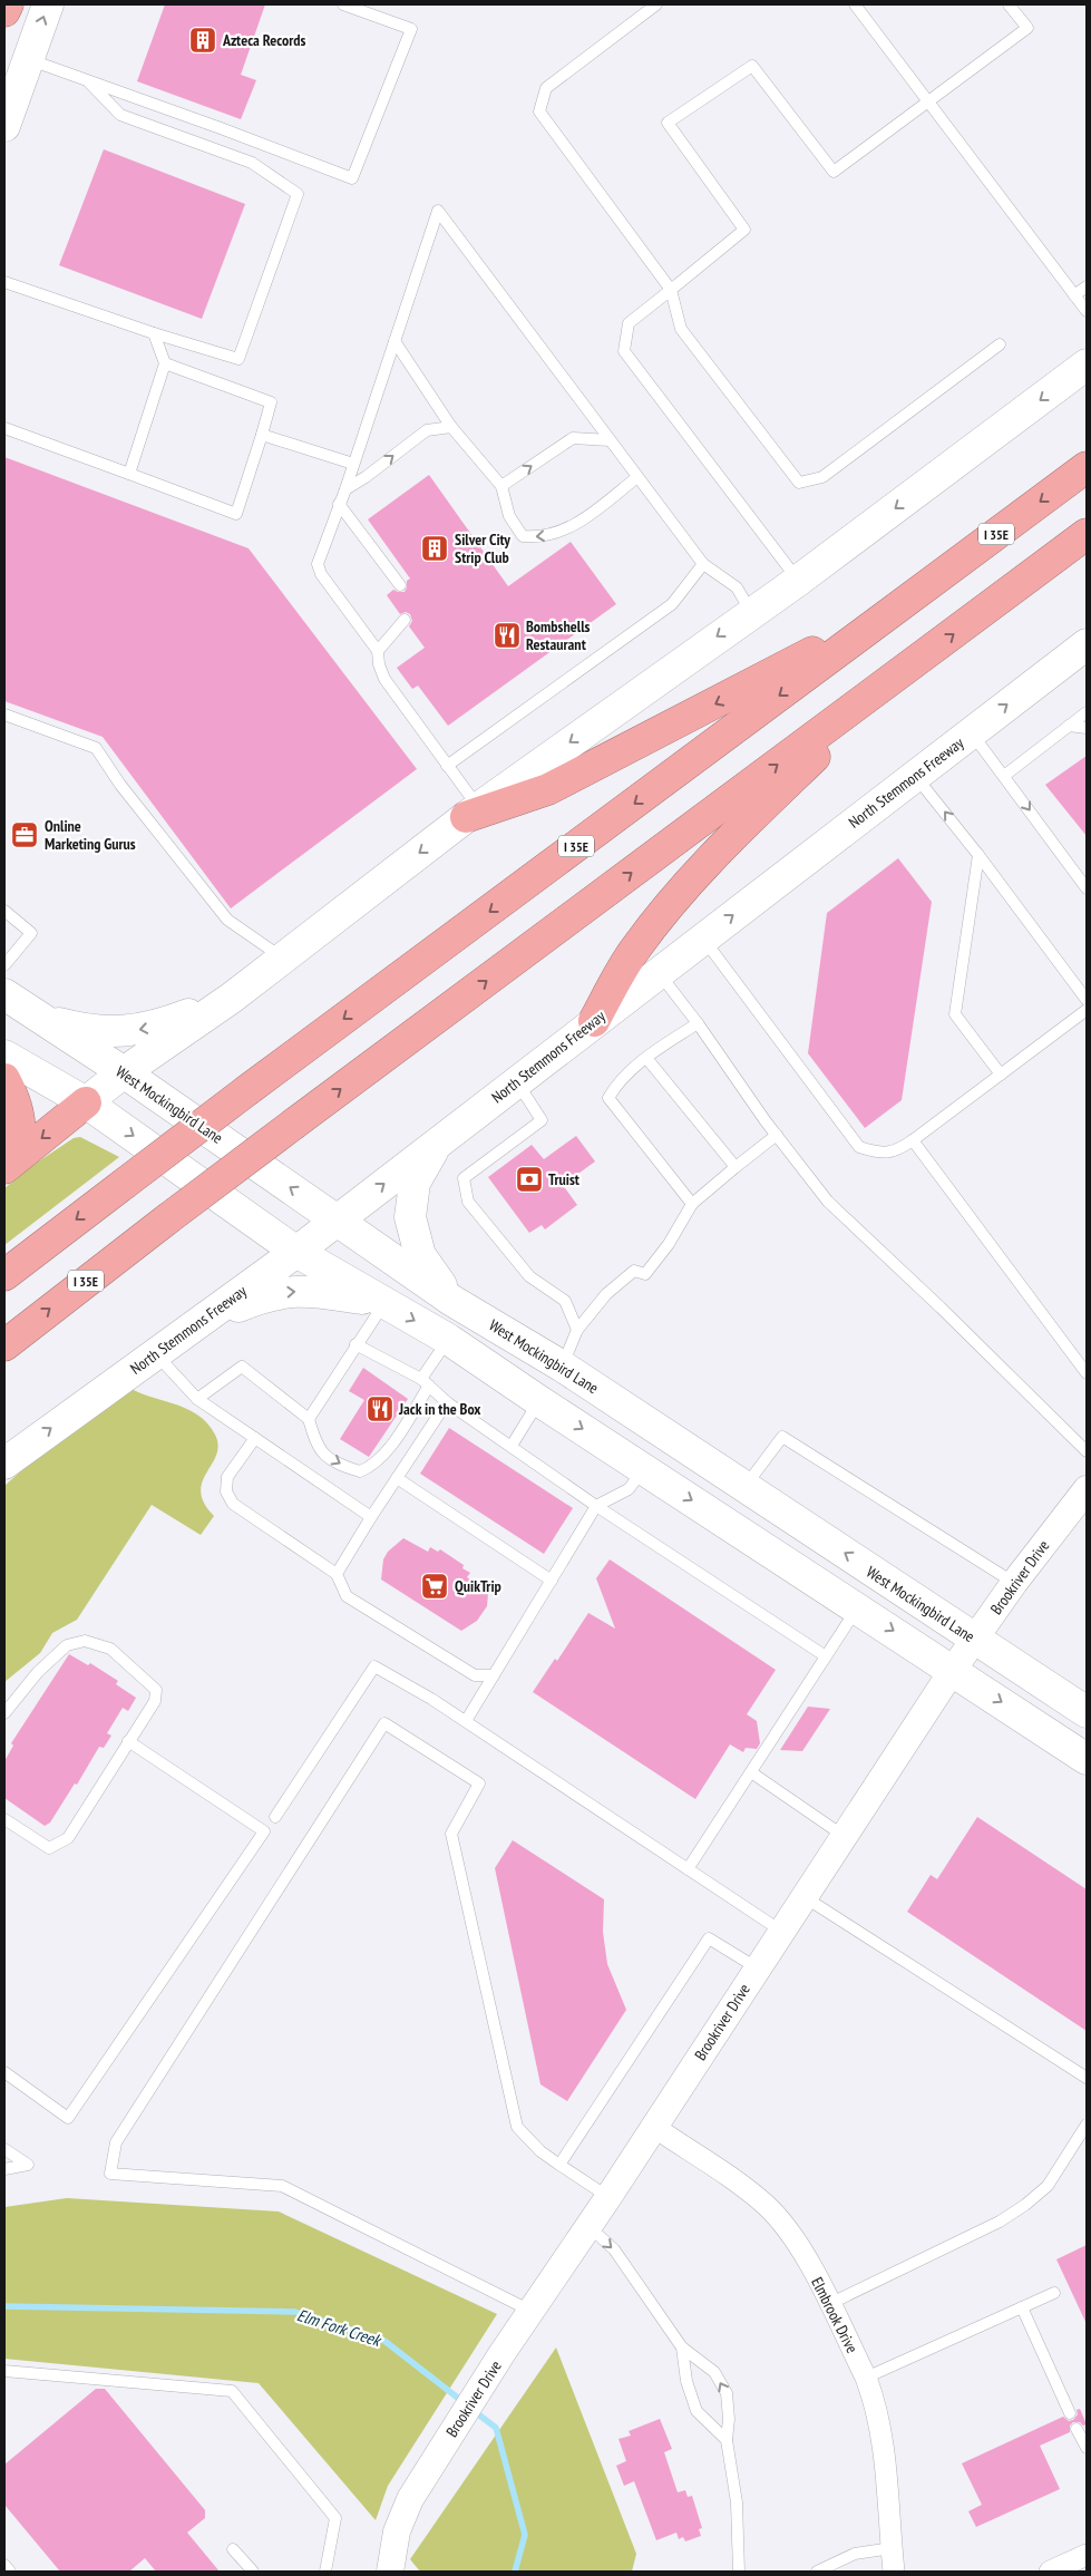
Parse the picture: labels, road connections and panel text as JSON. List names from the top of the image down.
{
  "streets": {
    "highway": ["I 35E"],
    "main road": ["North Stemmons Freeway", "West Mockingbird Lane"],
    "street": ["Brookriver Drive", "Elmbrook Drive"]
  },
  "crossings": [
    ["North Stemmons Freeway", "West Mockingbird Lane"],
    ["West Mockingbird Lane", "Brookriver Drive"],
    ["Brookriver Drive", "Elmbrook Drive"]
  ],
  "water": ["Elm Fork Creek"],
  "places": {
    "building": ["Azteca Records", "Silver City Strip Club"],
    "restaurant": ["Bombshells Restaurant", "Jack in the Box"],
    "office": ["Online Marketing Gurus"],
    "bank": ["Truist"],
    "supermarket": ["QuikTrip"]
  }
}
